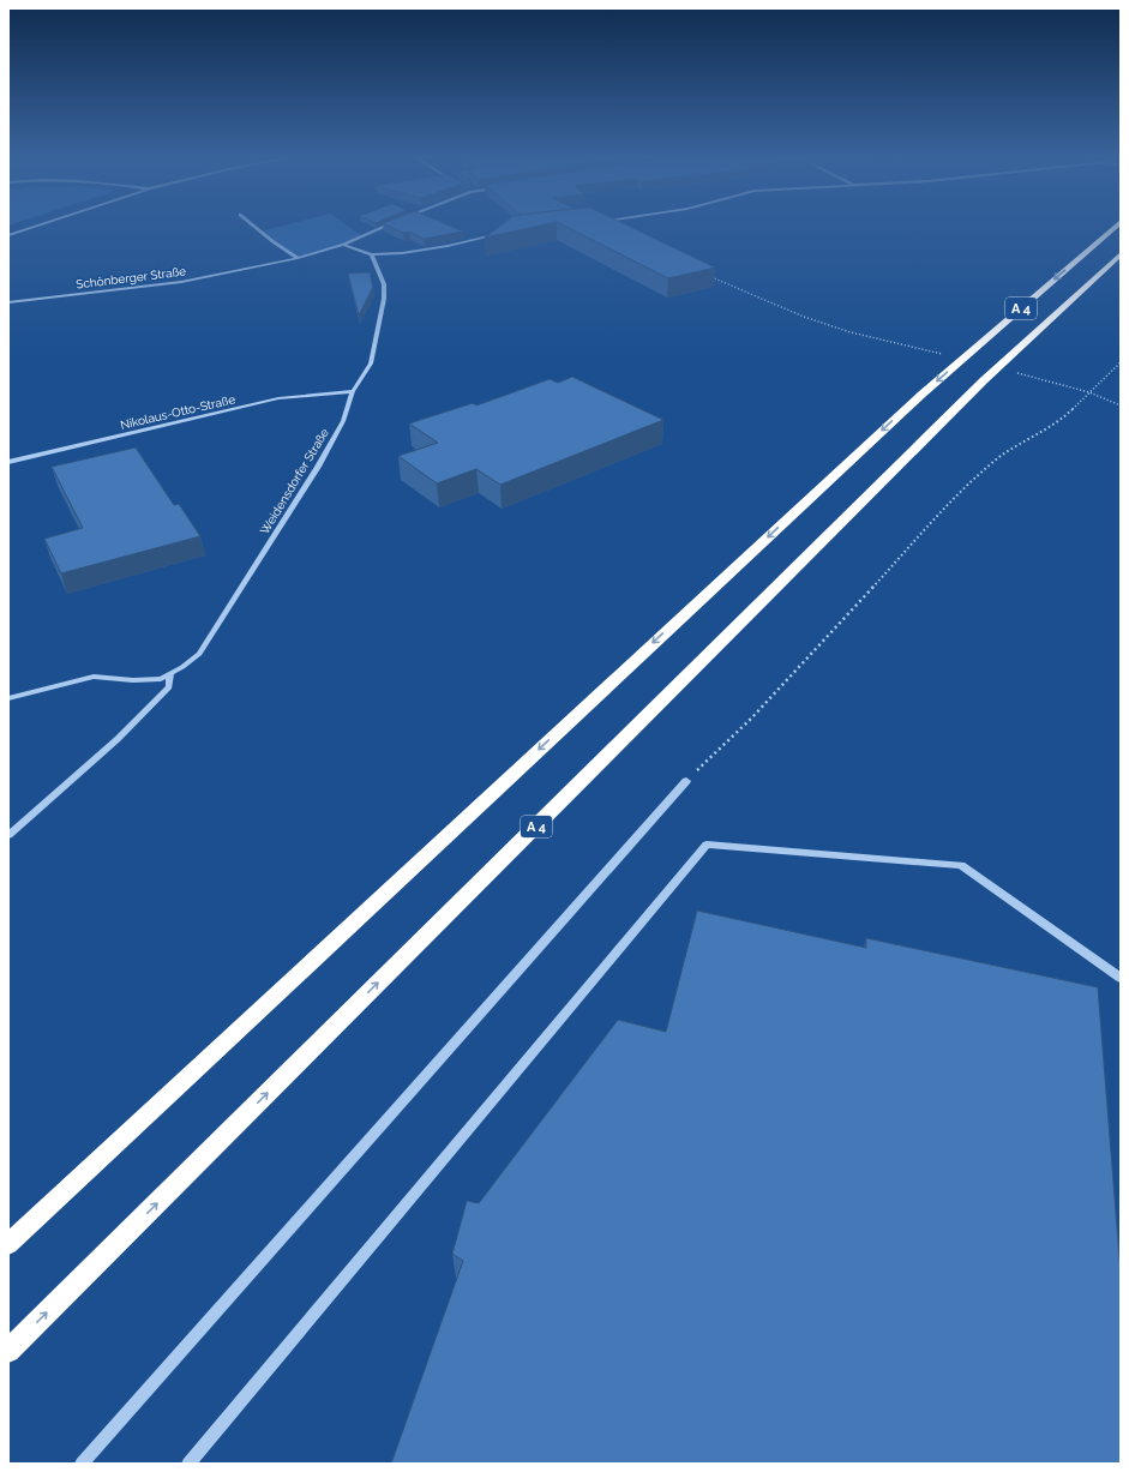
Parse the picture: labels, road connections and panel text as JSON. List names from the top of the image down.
{
  "streets": {
    "highway": ["A 4"],
    "street": ["Schönberger Straße", "Nikolaus-Otto-Straße", "Weidensdorfer Straße"]
  },
  "crossings": [
    ["Nikolaus-Otto-Straße", "Weidensdorfer Straße"]
  ]
}
